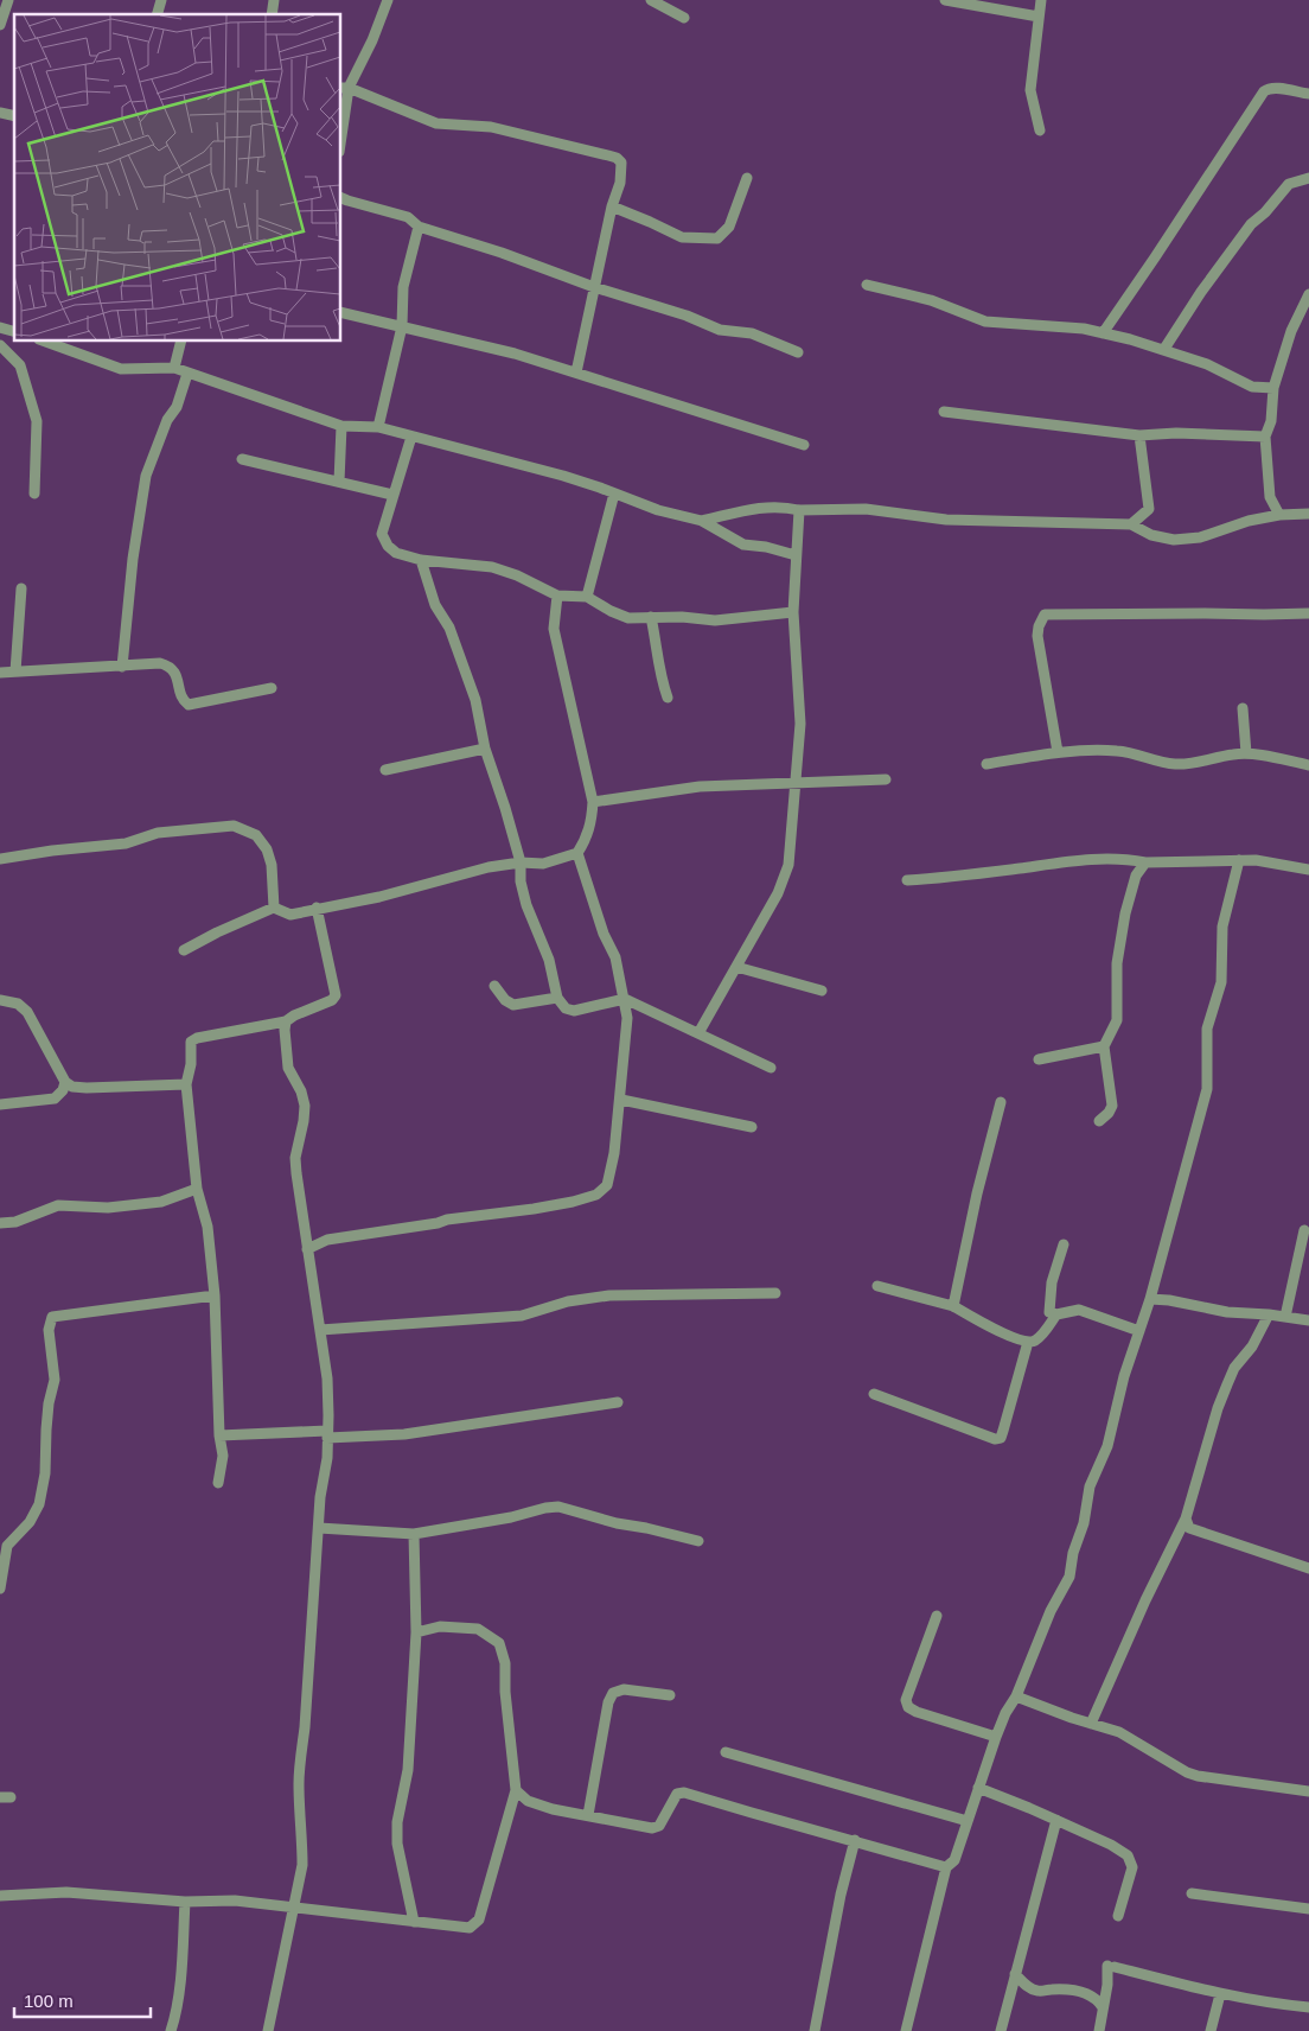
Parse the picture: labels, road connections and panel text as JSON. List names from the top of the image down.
{
  "scale_bar": "100 m"
}
